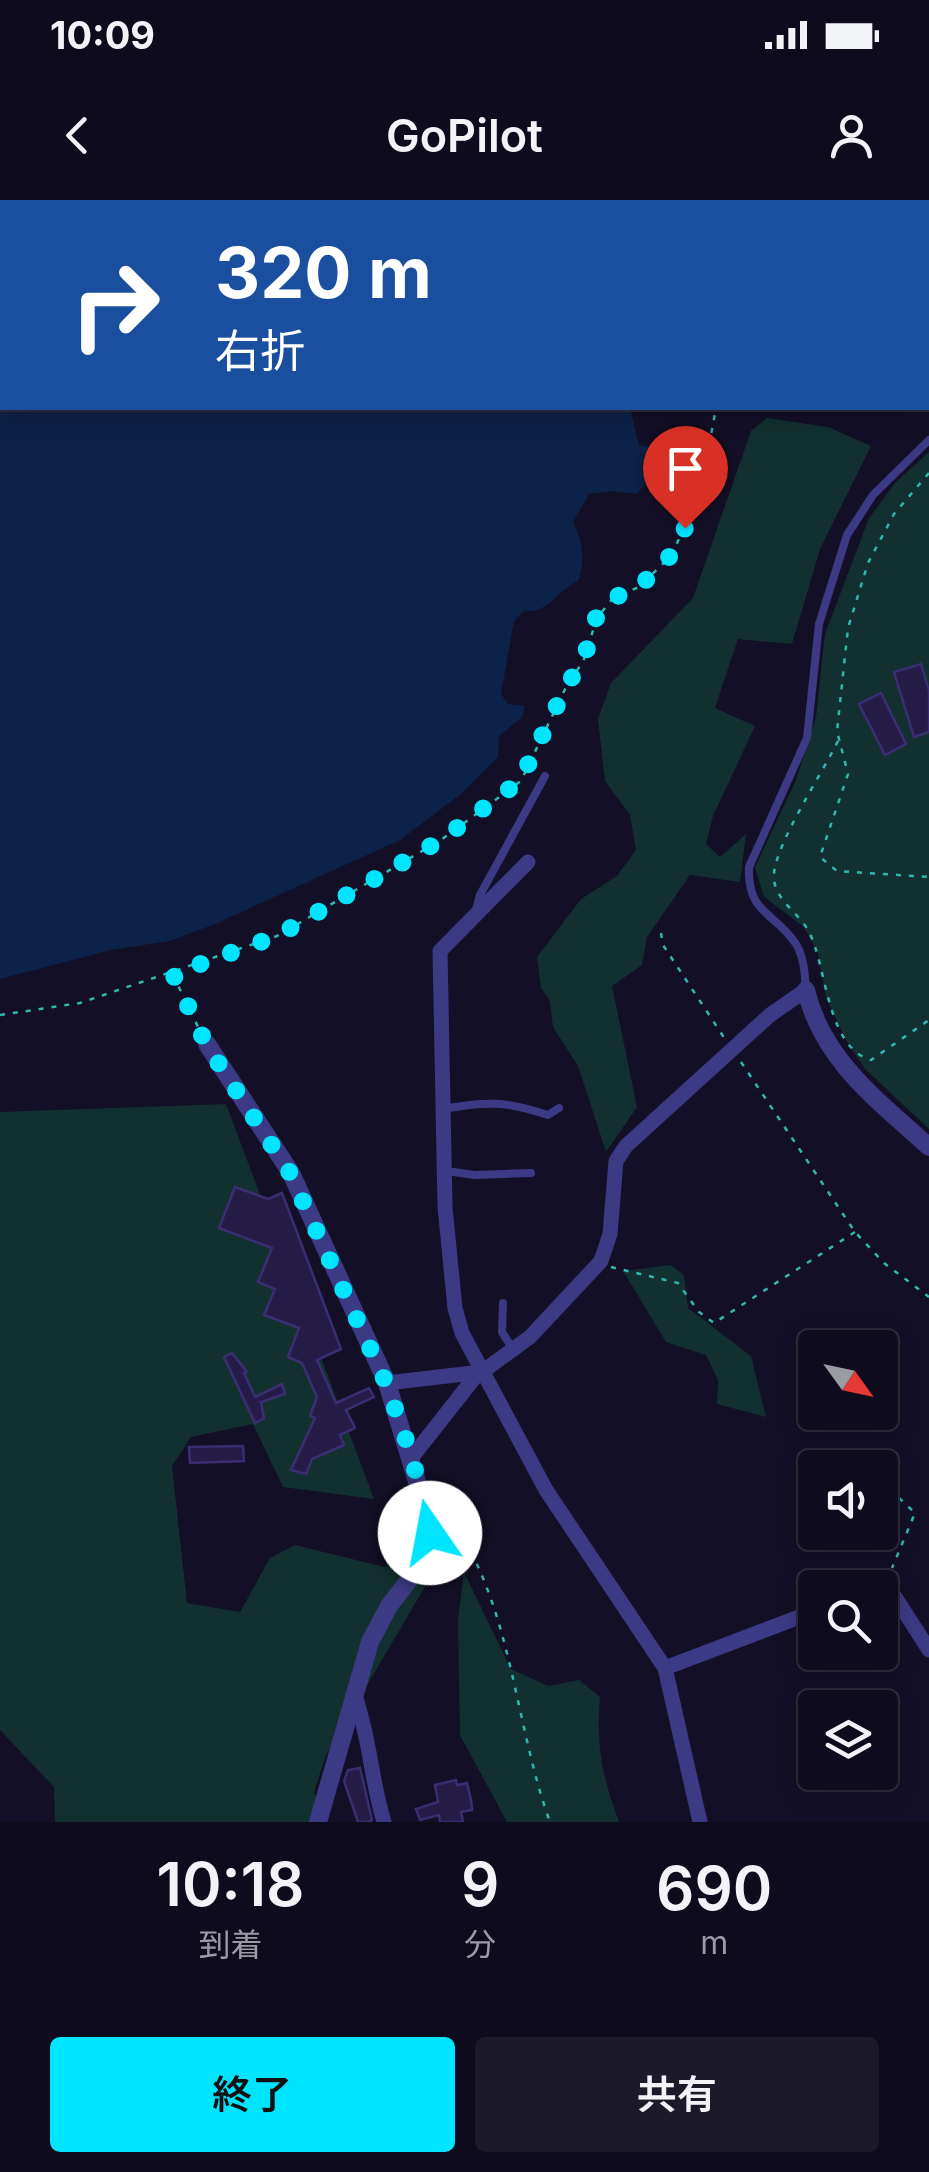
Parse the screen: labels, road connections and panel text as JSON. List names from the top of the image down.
{
  "north": "bottom right",
  "page": {
    "status": "10:09",
    "header": "GoPilot",
    "turn": ["320 m", "右折"],
    "eta": [
      "10:18",
      "到着",
      "9",
      "分",
      "690",
      "m"
    ],
    "buttons": ["終了", "共有"]
  }
}
